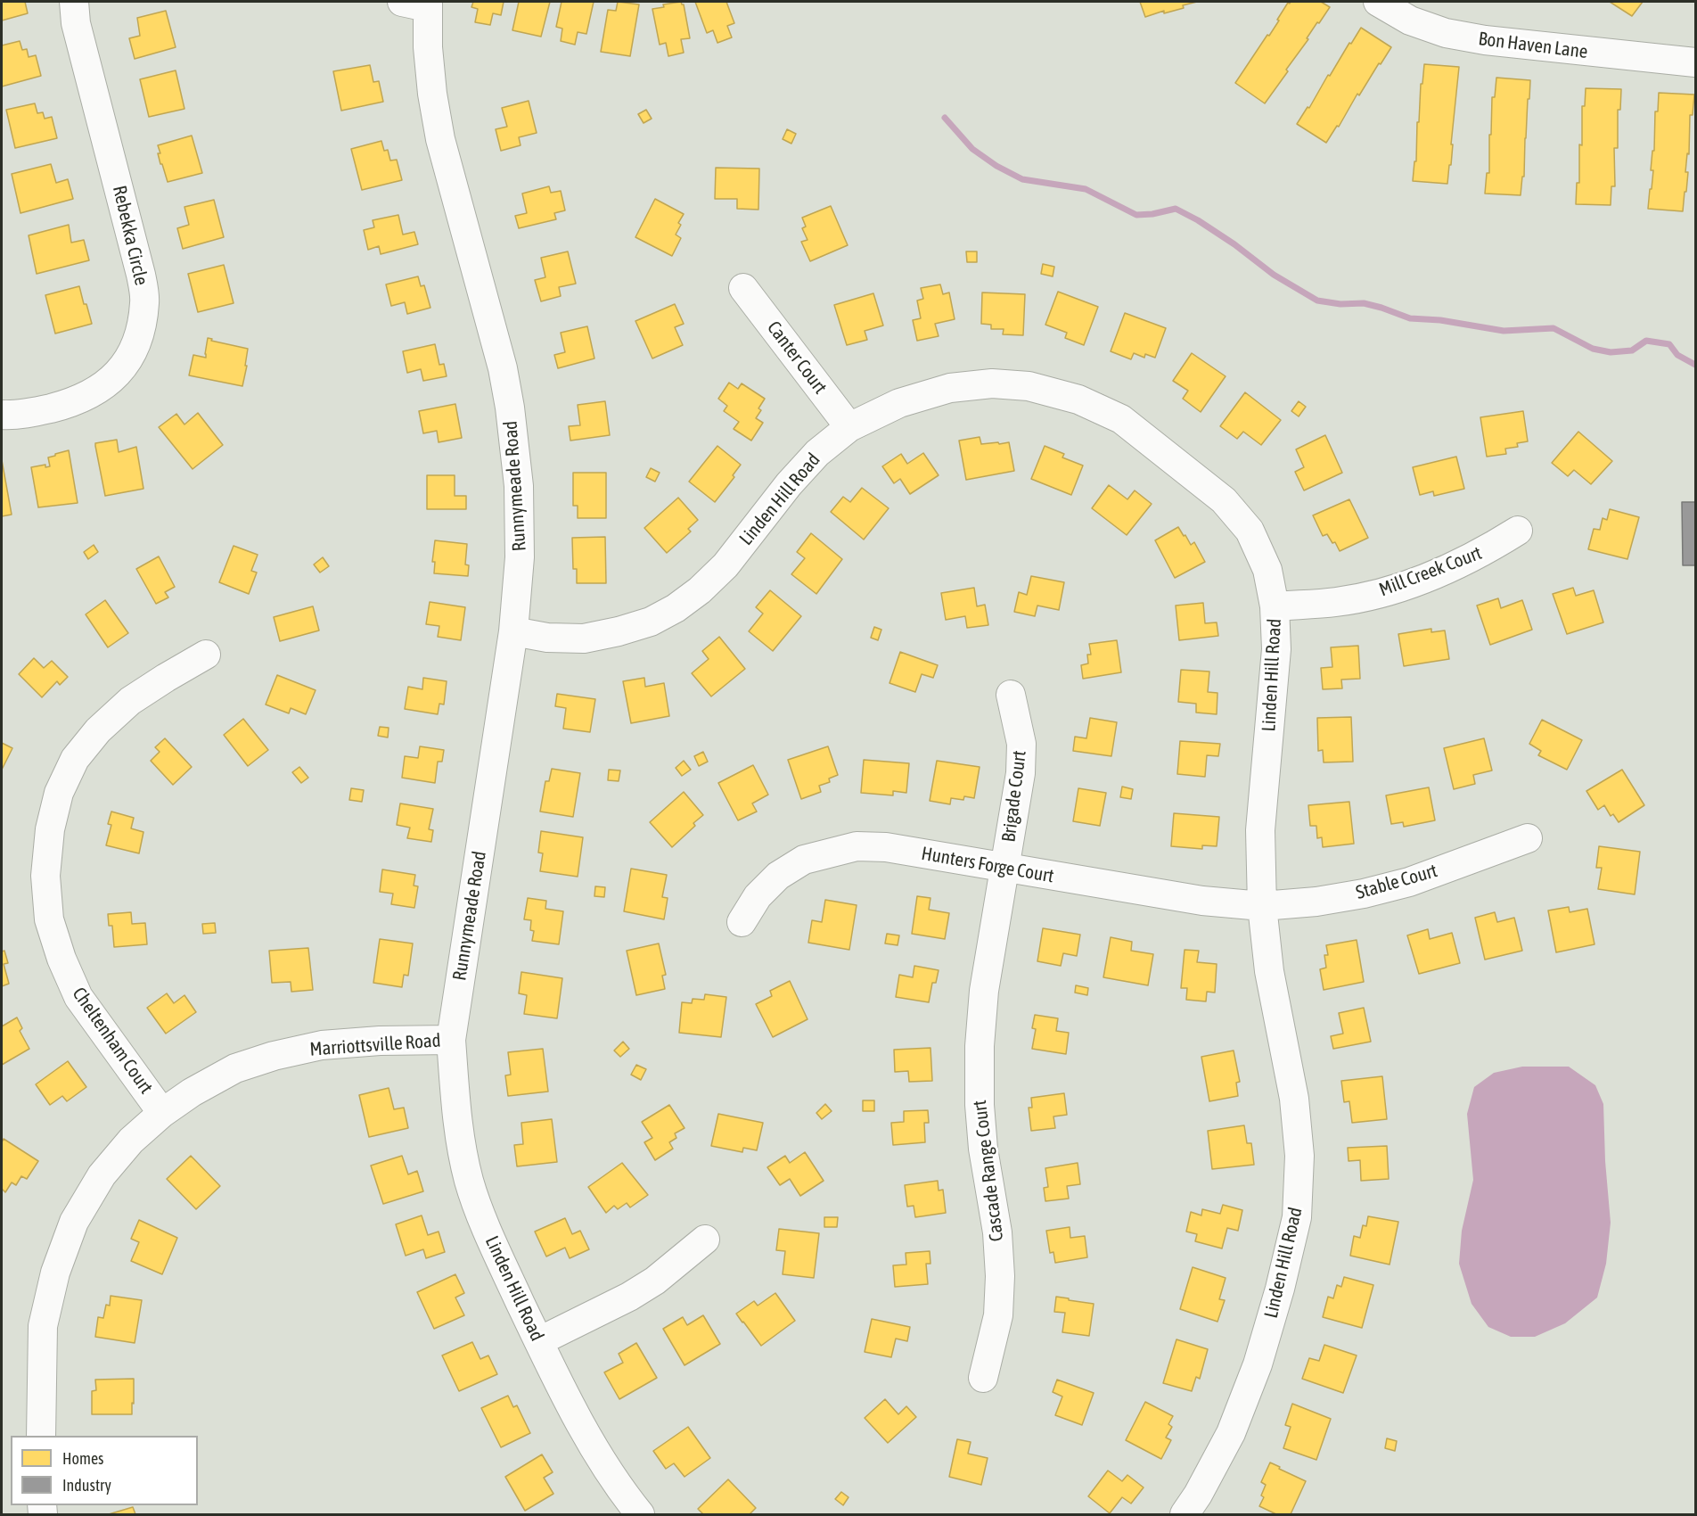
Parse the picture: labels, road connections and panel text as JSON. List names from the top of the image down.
{
  "streets": {
    "street": [
      "Bon Haven Lane",
      "Rebekka Circle",
      "Canter Court",
      "Runnymeade Road",
      "Linden Hill Road",
      "Mill Creek Court",
      "Brigade Court",
      "Hunters Forge Court",
      "Stable Court",
      "Cheltenham Court",
      "Marriottsville Road",
      "Cascade Range Court"
    ]
  },
  "crossings": [
    ["Canter Court", "Linden Hill Road"],
    ["Runnymeade Road", "Linden Hill Road"],
    ["Runnymeade Road", "Marriottsville Road"],
    ["Linden Hill Road", "Mill Creek Court"],
    ["Linden Hill Road", "Hunters Forge Court"],
    ["Linden Hill Road", "Stable Court"],
    ["Linden Hill Road", "Marriottsville Road"],
    ["Brigade Court", "Hunters Forge Court"],
    ["Brigade Court", "Cascade Range Court"],
    ["Hunters Forge Court", "Stable Court"],
    ["Hunters Forge Court", "Cascade Range Court"],
    ["Cheltenham Court", "Marriottsville Road"]
  ],
  "legend": ["Homes", "Industry"]
}
